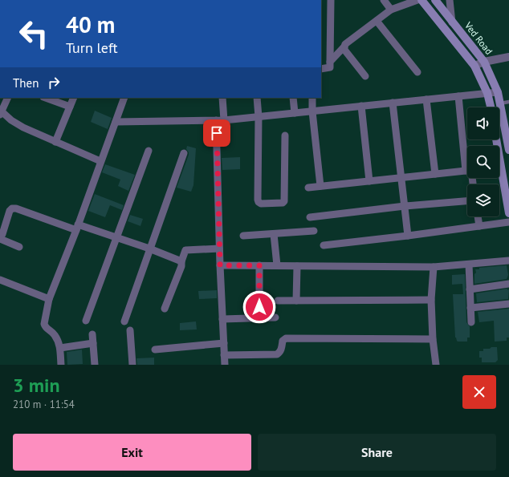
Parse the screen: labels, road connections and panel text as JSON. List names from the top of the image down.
{
  "streets": {
    "main road": ["Ved Road"]
  },
  "page": {
    "turn": ["40 m", "Turn left"],
    "then": "Then",
    "heading": ["3 min", "210 m · 11:54"],
    "buttons": ["Exit", "Share"]
  }
}
